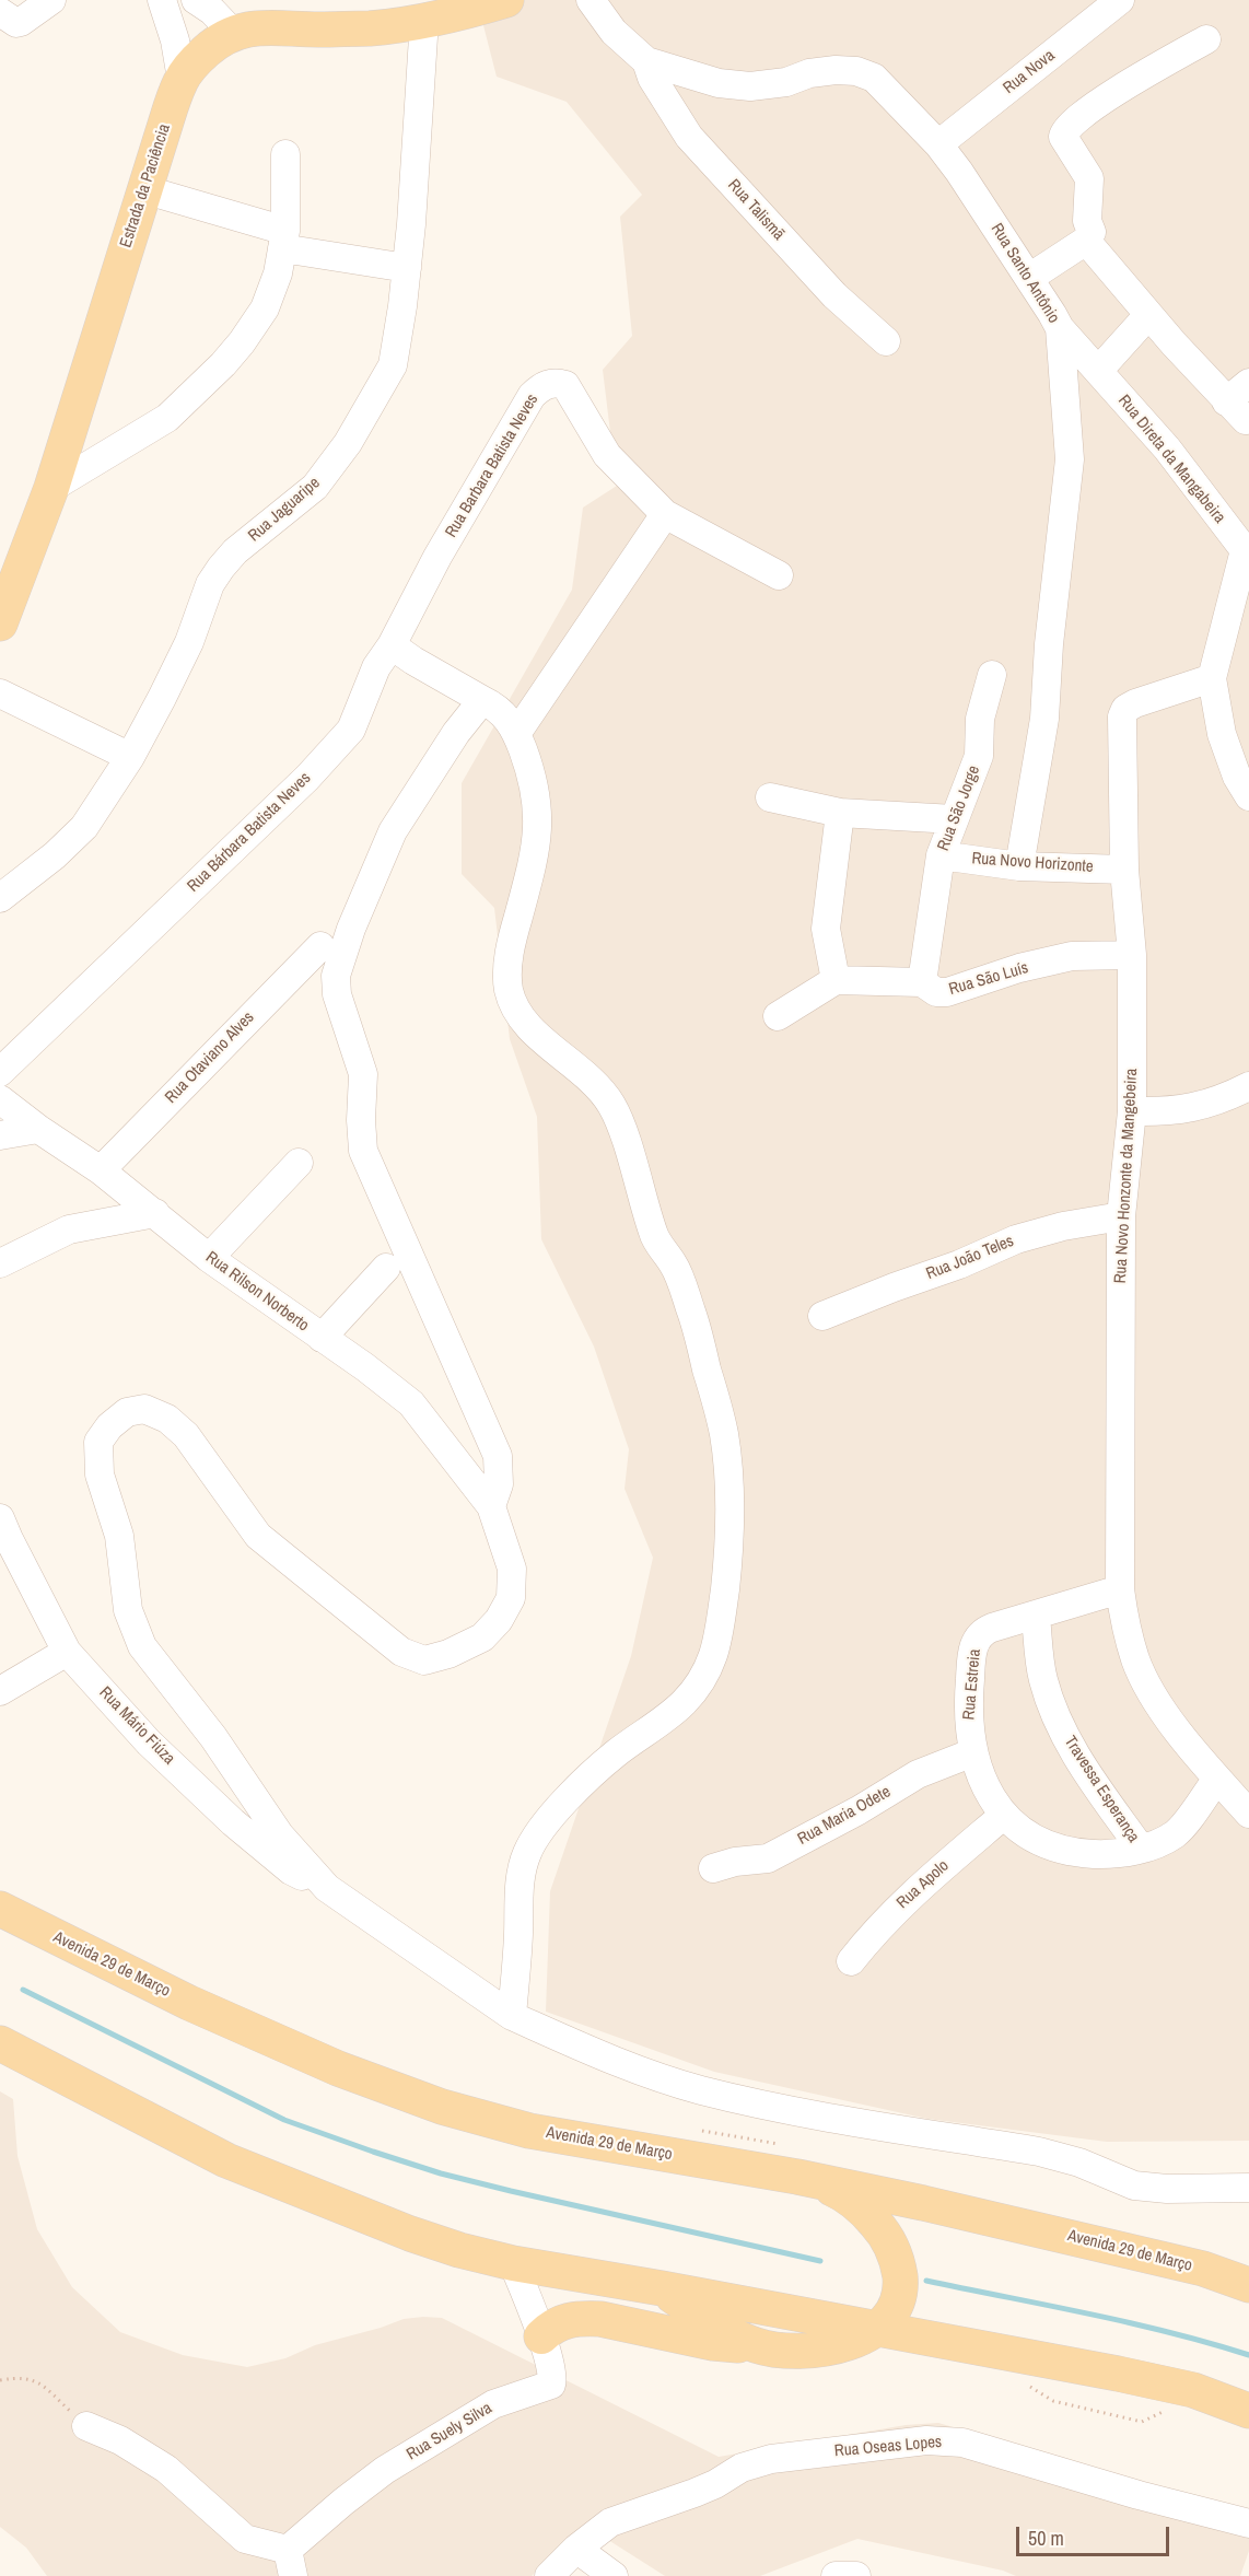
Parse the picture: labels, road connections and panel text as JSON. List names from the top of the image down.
{
  "streets": {
    "main road": ["Estrada da Paciência", "Avenida 29 de Março"],
    "street": [
      "Rua Nova",
      "Rua Talismã",
      "Rua Santo Antônio",
      "Rua Direta da Mangabeira",
      "Rua Barbara Batista Neves",
      "Rua Jaguaripe",
      "Rua São Jorge",
      "Rua Bárbara Batista Neves",
      "Rua Novo Horizonte",
      "Rua São Luís",
      "Rua Otaviano Alves",
      "Rua Novo Honzonte da Mangebeira",
      "Rua João Teles",
      "Rua Rilson Norberto",
      "Rua Estreia",
      "Rua Mário Fiúza",
      "Travessa Esperança",
      "Rua Maria Odete",
      "Rua Apolo",
      "Rua Suely Silva",
      "Rua Oseas Lopes"
    ]
  },
  "crossings": [
    ["Rua Nova", "Rua Santo Antônio"],
    ["Estrada da Paciência", "Rua Jaguaripe"],
    ["Rua Talismã", "Rua Santo Antônio"],
    ["Rua Santo Antônio", "Rua Direta da Mangabeira"],
    ["Rua Santo Antônio", "Rua Novo Horizonte"],
    ["Rua Barbara Batista Neves", "Rua Bárbara Batista Neves"],
    ["Rua São Jorge", "Rua Novo Horizonte"],
    ["Rua São Jorge", "Rua São Luís"],
    ["Rua Novo Horizonte", "Rua Novo Honzonte da Mangebeira"],
    ["Rua São Luís", "Rua Novo Honzonte da Mangebeira"],
    ["Rua Otaviano Alves", "Rua Rilson Norberto"],
    ["Rua Novo Honzonte da Mangebeira", "Rua João Teles"],
    ["Rua Novo Honzonte da Mangebeira", "Rua Estreia"],
    ["Rua Estreia", "Travessa Esperança"],
    ["Rua Estreia", "Rua Maria Odete"],
    ["Rua Estreia", "Rua Apolo"]
  ],
  "scale_bar": "50 m"
}
